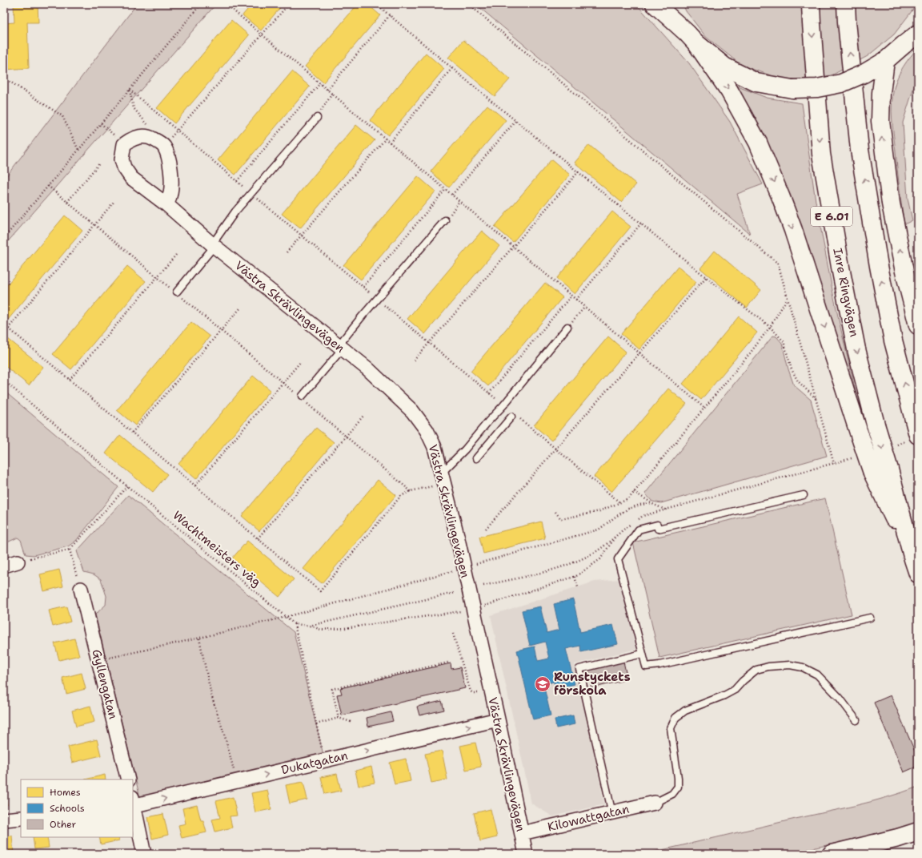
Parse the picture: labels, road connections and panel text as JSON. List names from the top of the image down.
{
  "streets": {
    "main road": ["E 6.01", "Inre Ringvägen"],
    "street": [
      "Västra Skrävlingevägen",
      "Gyllengatan",
      "Dukatgatan",
      "Kilowattgatan"
    ],
    "path": ["Wachtmeisters väg"]
  },
  "crossings": [
    ["Västra Skrävlingevägen", "Dukatgatan"],
    ["Västra Skrävlingevägen", "Kilowattgatan"]
  ],
  "one_way": ["Dukatgatan"],
  "places": {
    "school or university": ["Runstyckets förskola"]
  },
  "legend": ["Homes", "Schools", "Other"]
}
